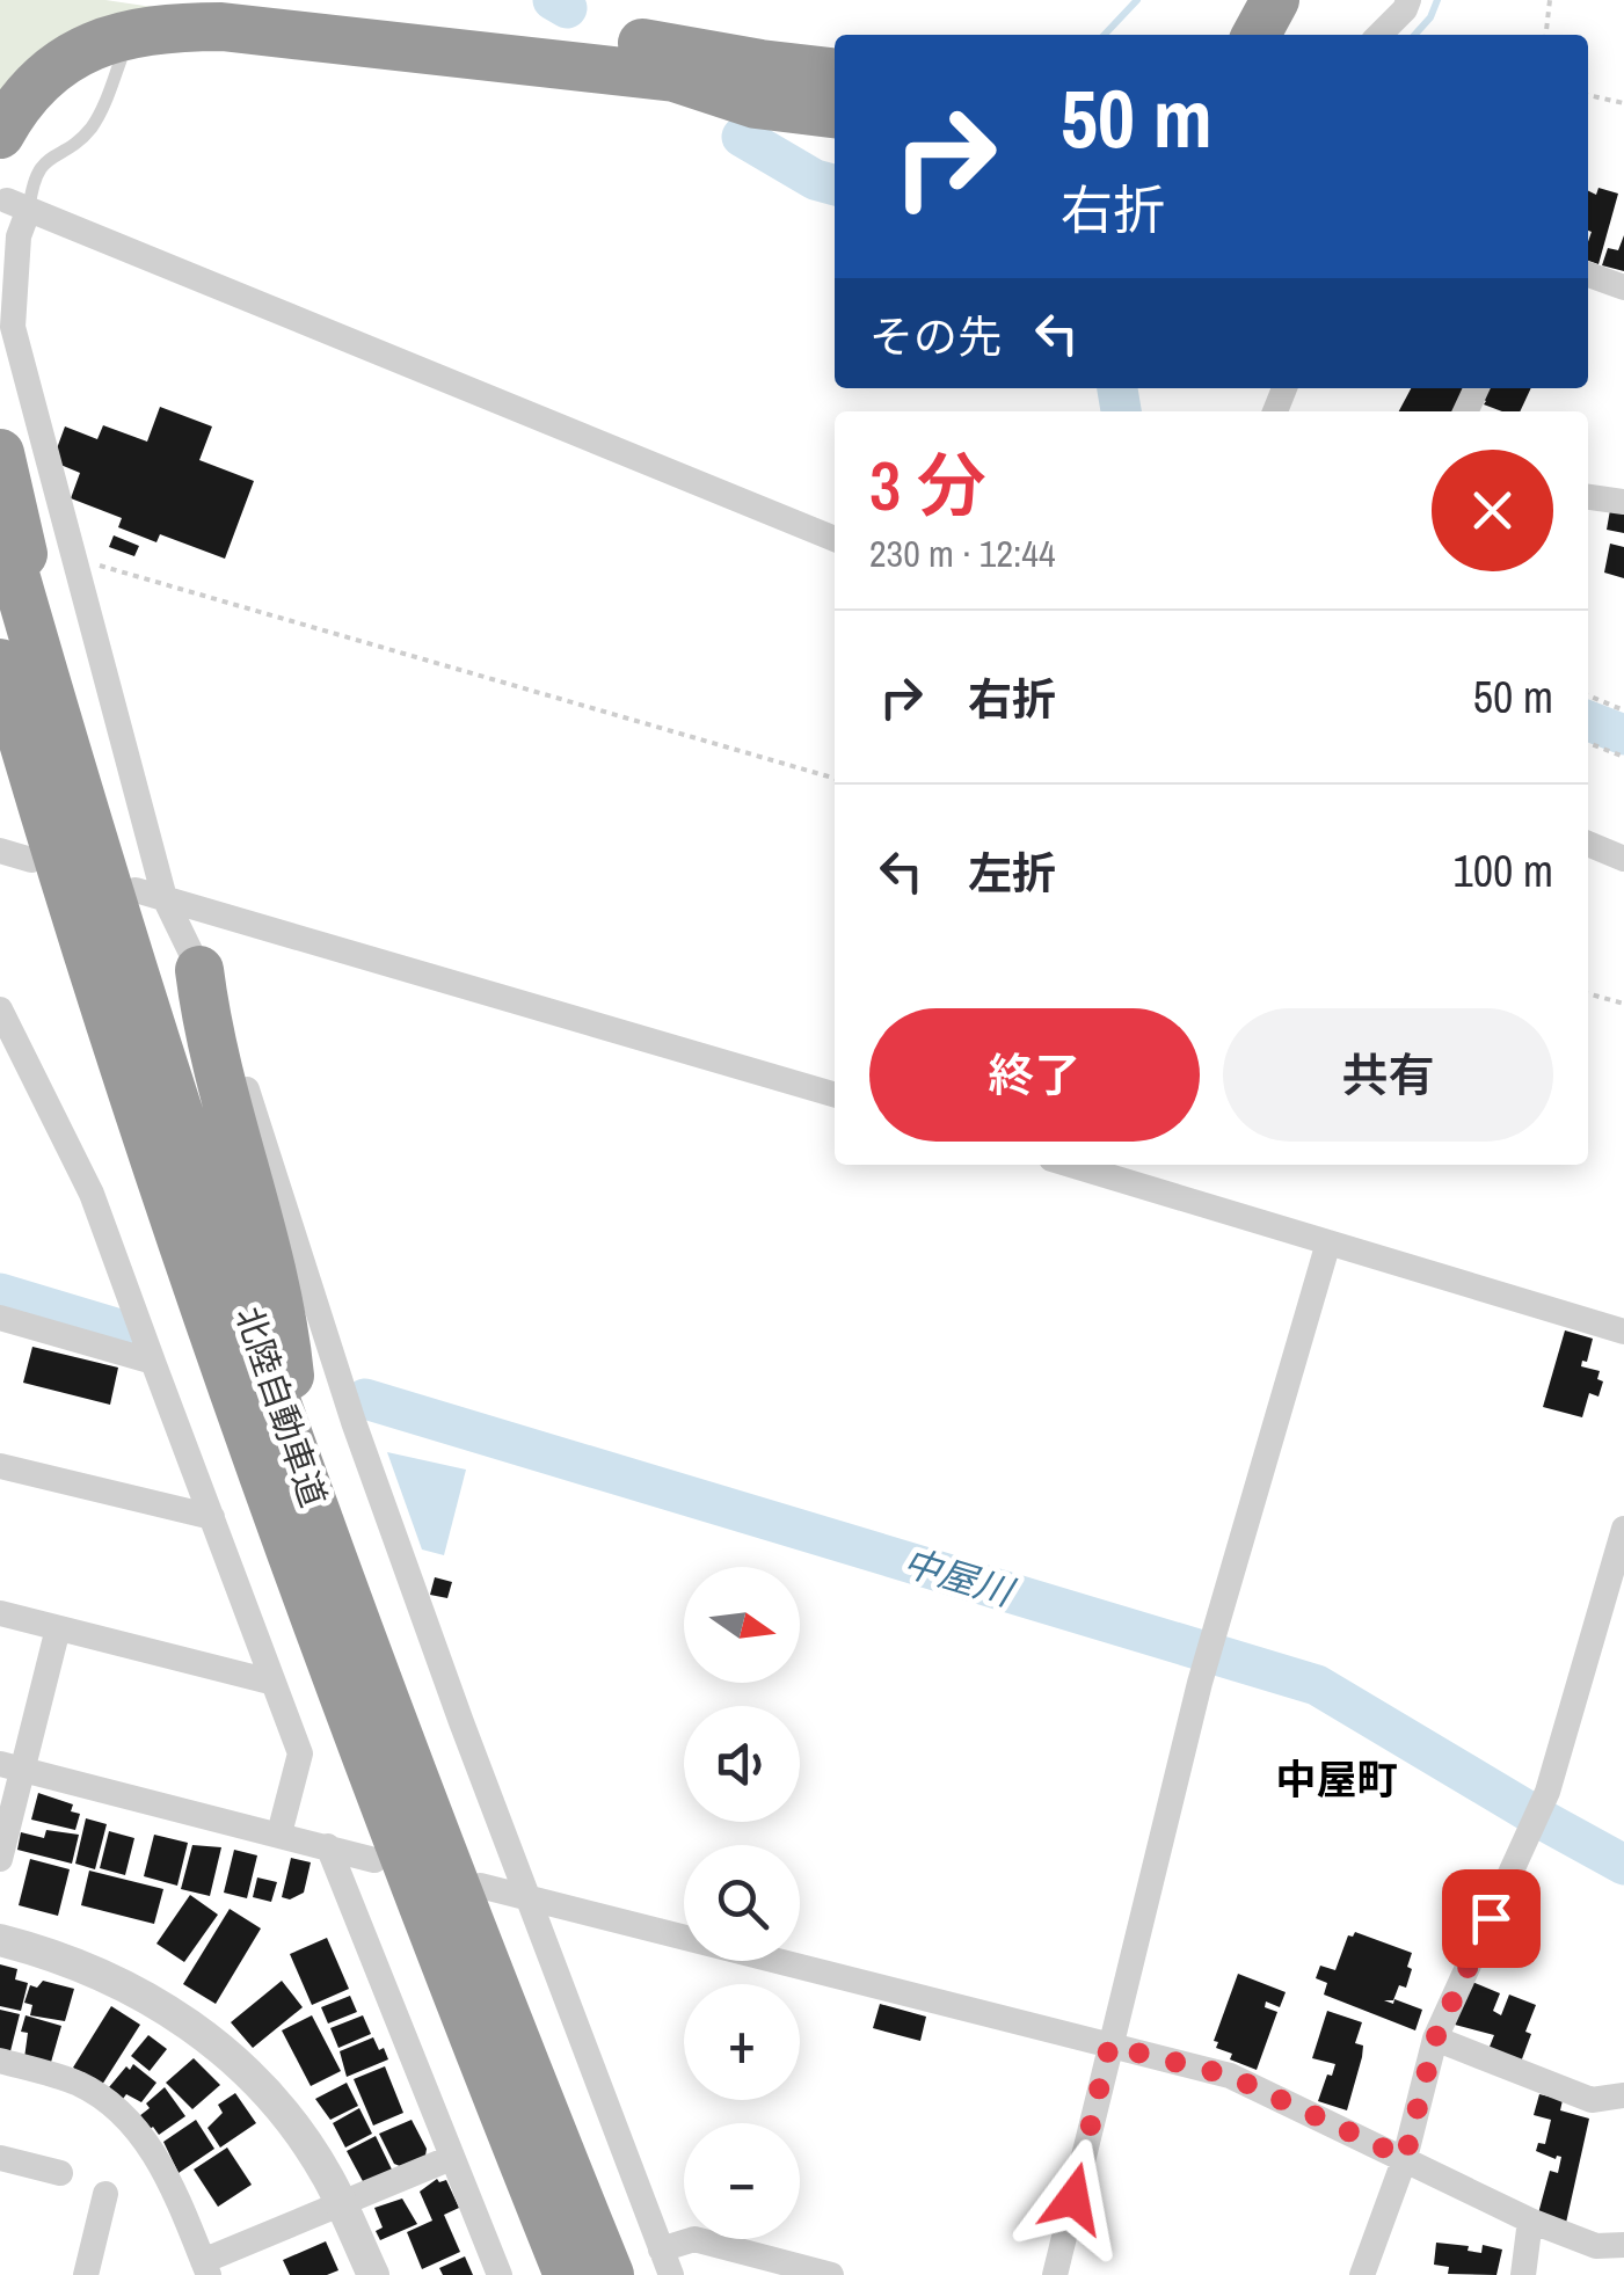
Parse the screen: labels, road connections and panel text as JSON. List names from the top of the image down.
{
  "streets": {
    "highway": ["北陸自動車道"]
  },
  "districts": ["中屋町"],
  "water": ["中屋川"],
  "north": "right",
  "page": {
    "turn": ["50 m", "右折"],
    "then": "その先",
    "heading": ["3 分", "230 m · 12:44"],
    "list": [
      {
        "name": "右折",
        "value": "50 m"
      },
      {
        "name": "左折",
        "value": "100 m"
      }
    ],
    "buttons": ["終了", "共有"],
    "map_buttons": ["+", "−"]
  }
}
